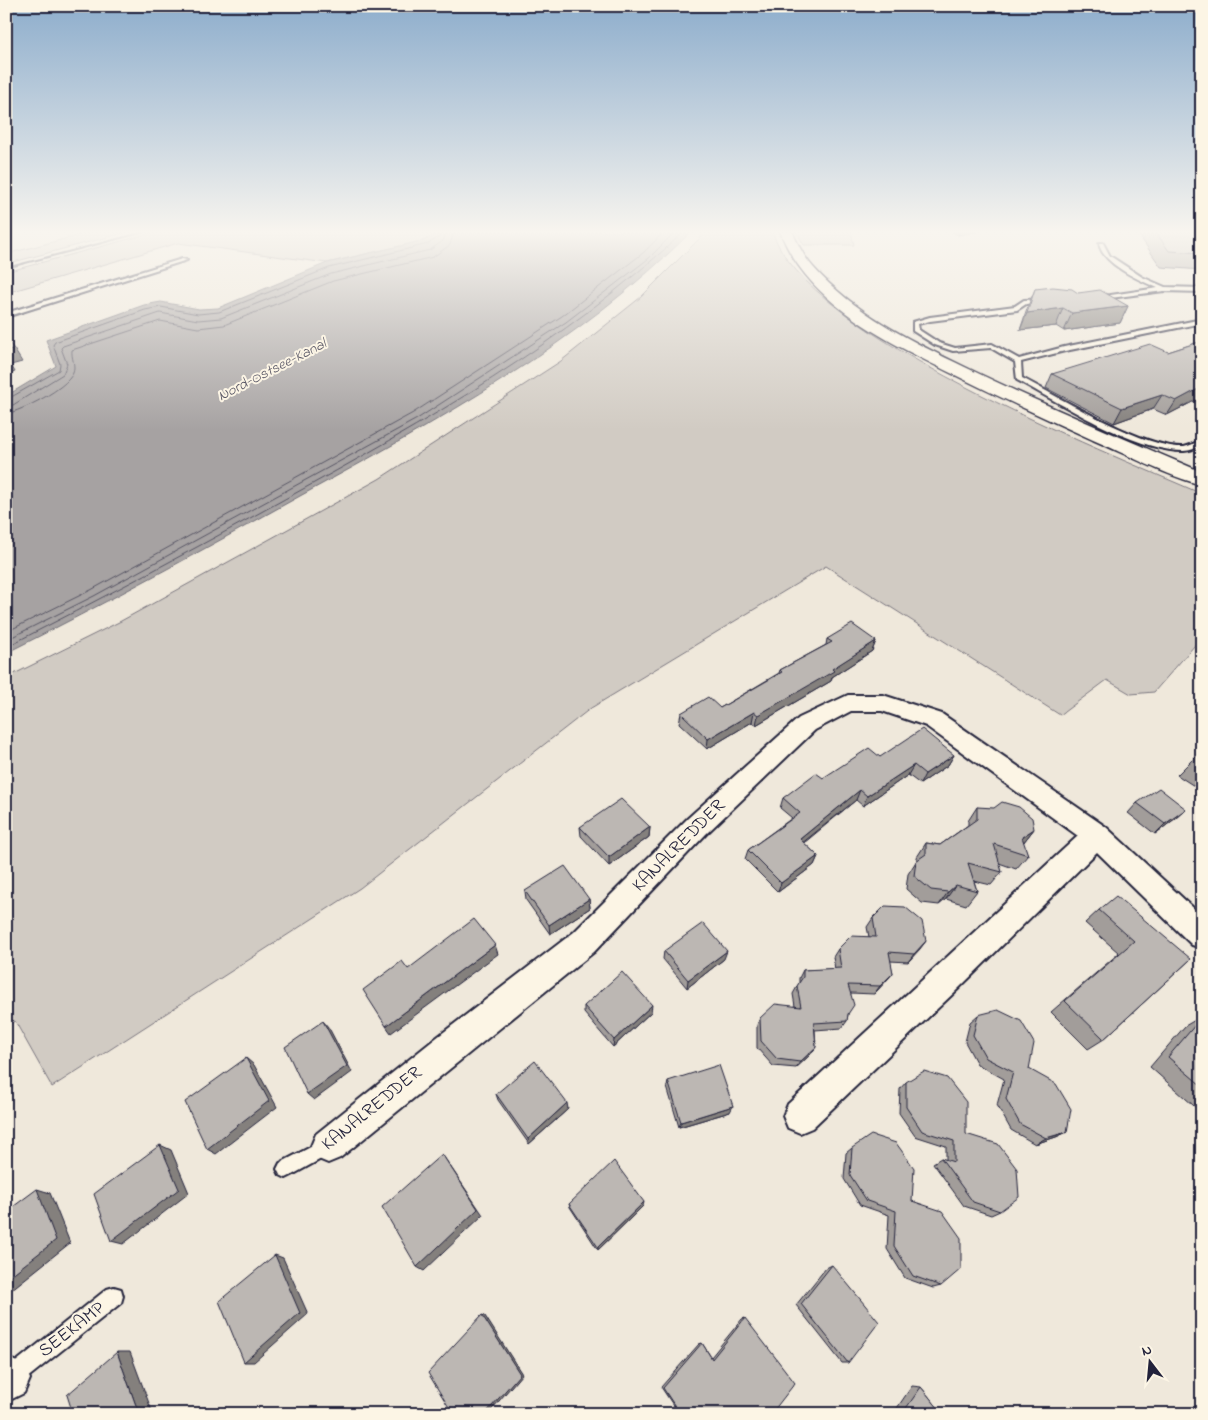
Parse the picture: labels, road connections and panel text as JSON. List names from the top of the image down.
{
  "streets": {
    "street": ["KANALREDDER"],
    "lane": ["SEEKAMP"]
  },
  "water": ["Nord-Ostsee-Kanal"],
  "north": "top"
}
